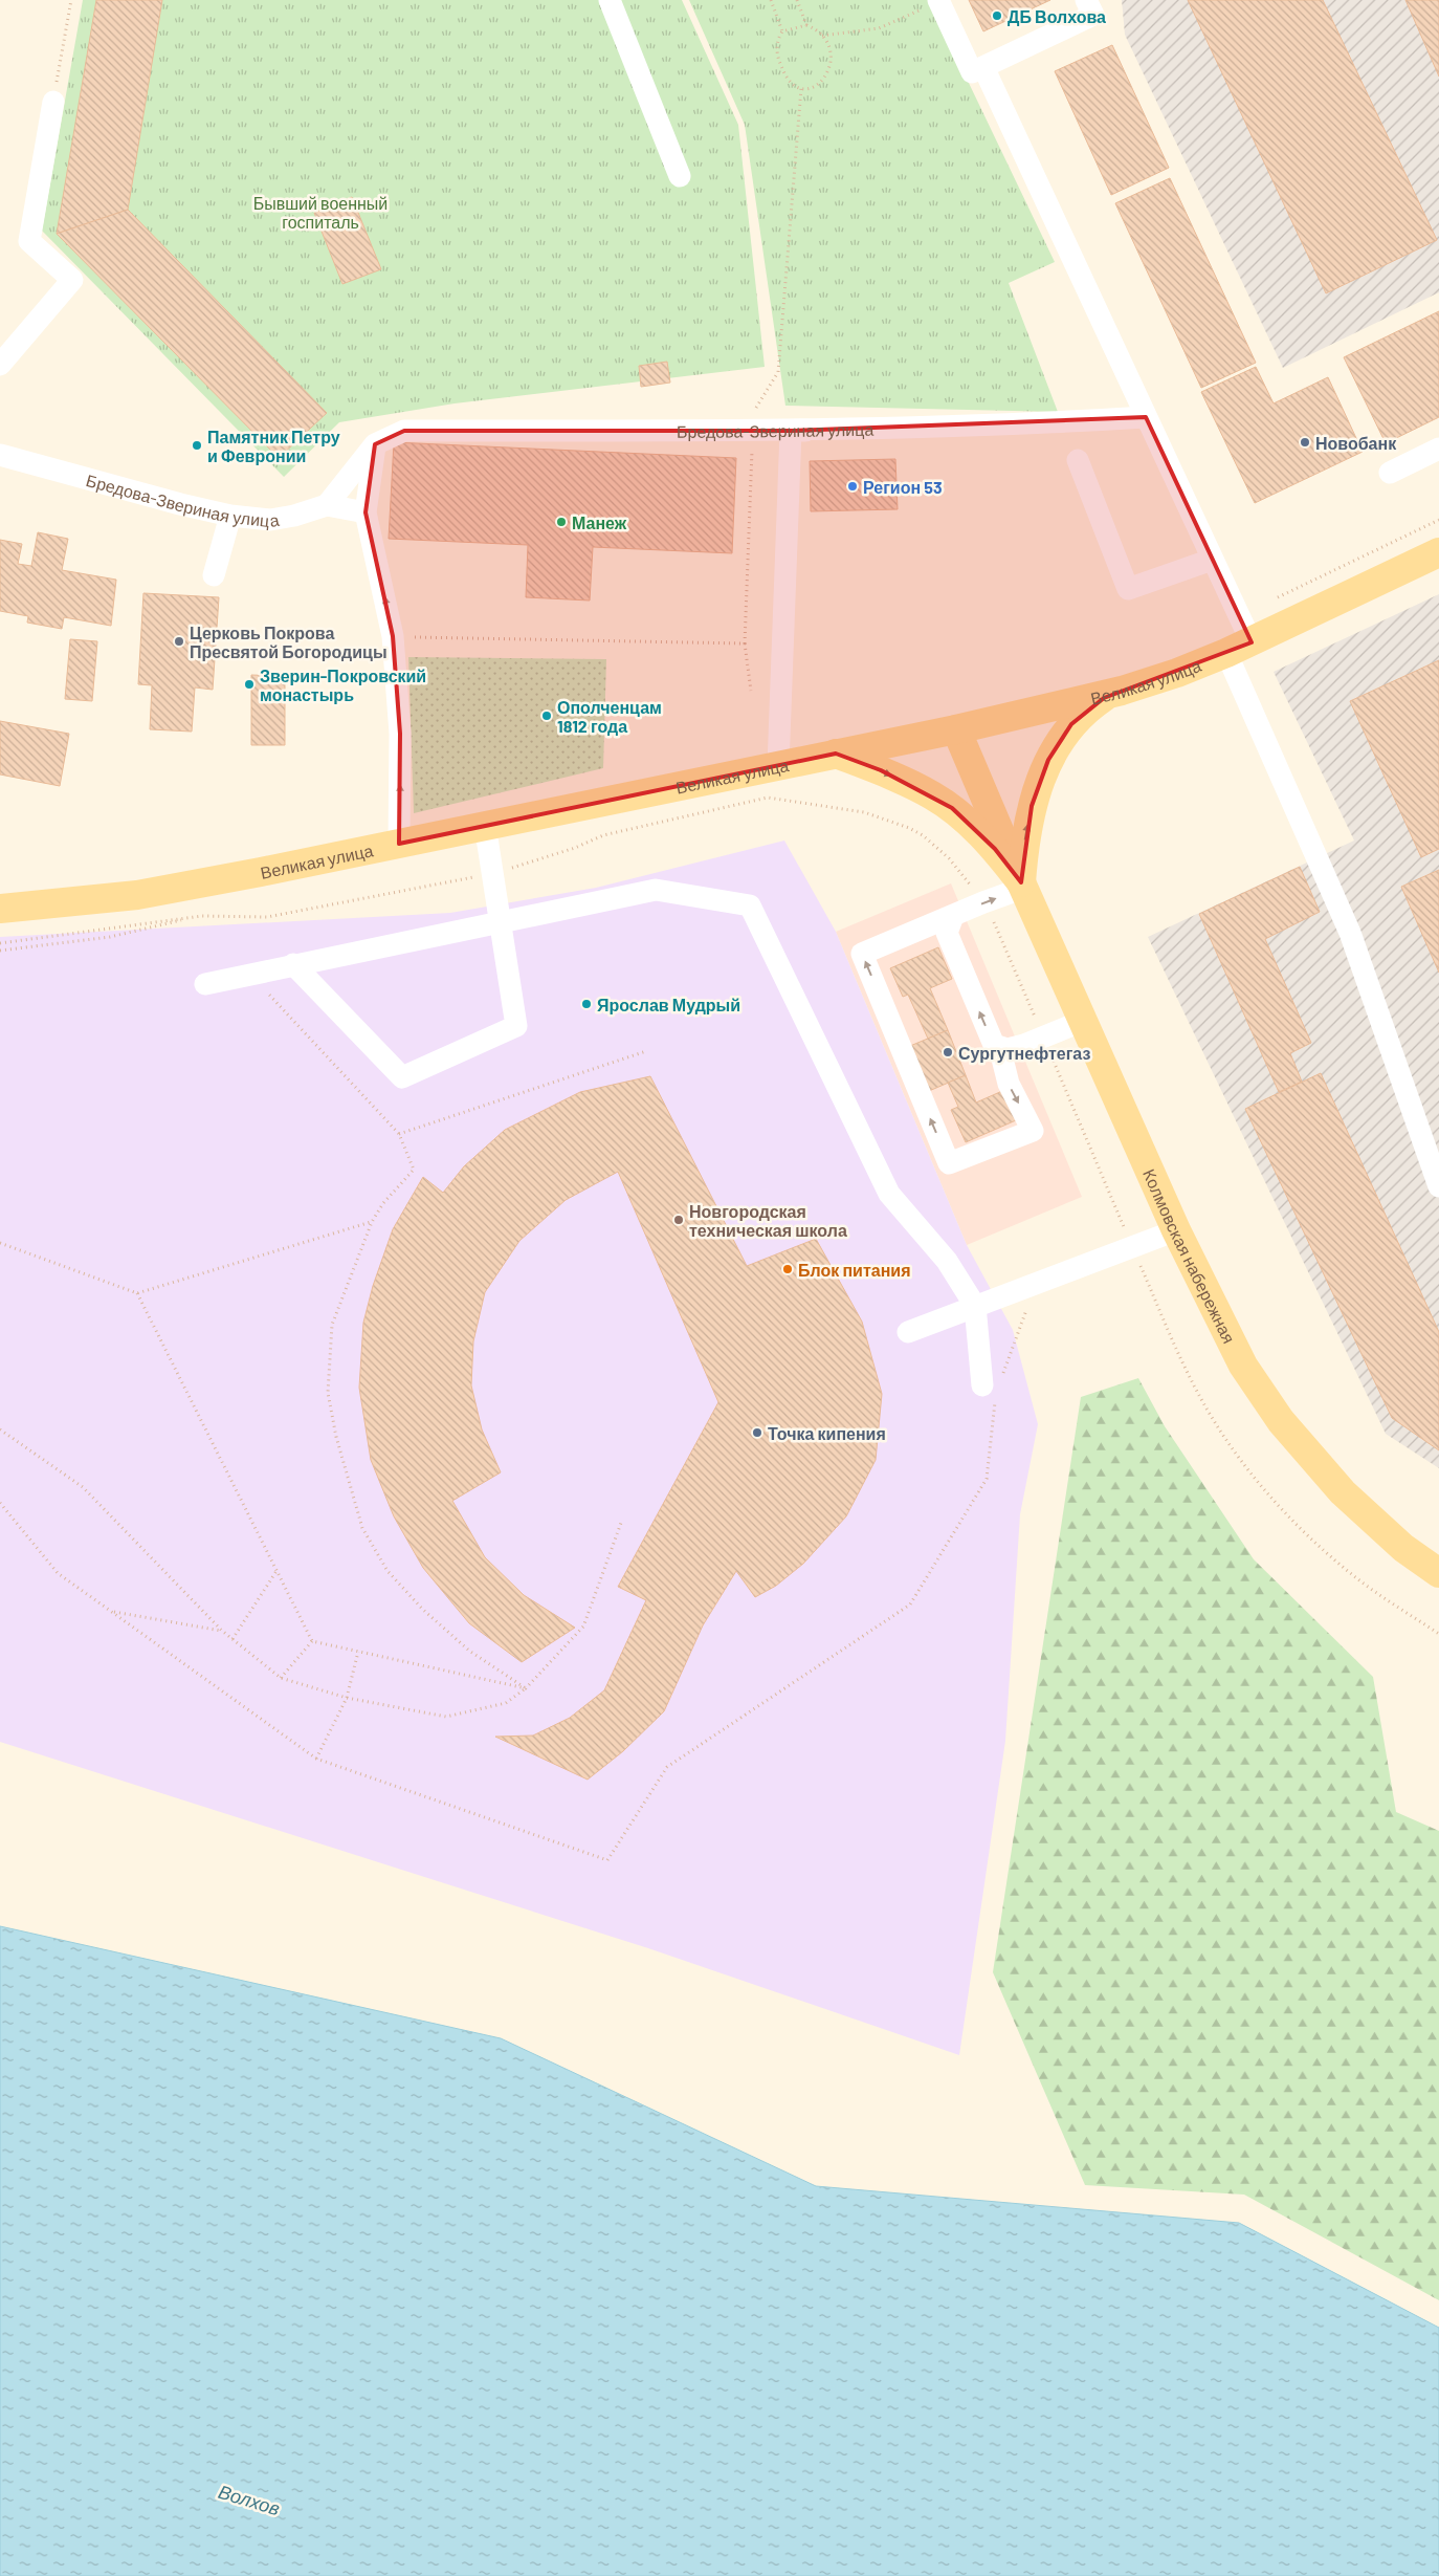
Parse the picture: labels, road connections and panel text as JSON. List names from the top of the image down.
{
  "streets": {
    "main road": ["Великая улица", "Колмовская набережная"],
    "street": ["Бредова-Звериная улица"]
  },
  "water": ["Волхов"],
  "parks": ["Бывший военный госпиталь"],
  "places": [
    "ДБ Волхова",
    "Новобанк",
    "Памятник Петру и Февронии",
    "Регион 53",
    "Манеж",
    "Церковь Покрова Пресвятой Богородицы",
    "Зверин-Покровский монастырь",
    "Ополченцам 1812 года",
    "Ярослав Мудрый",
    "Сургутнефтегаз",
    "Новгородская техническая школа",
    "Блок питания",
    "Точка кипения"
  ]
}
